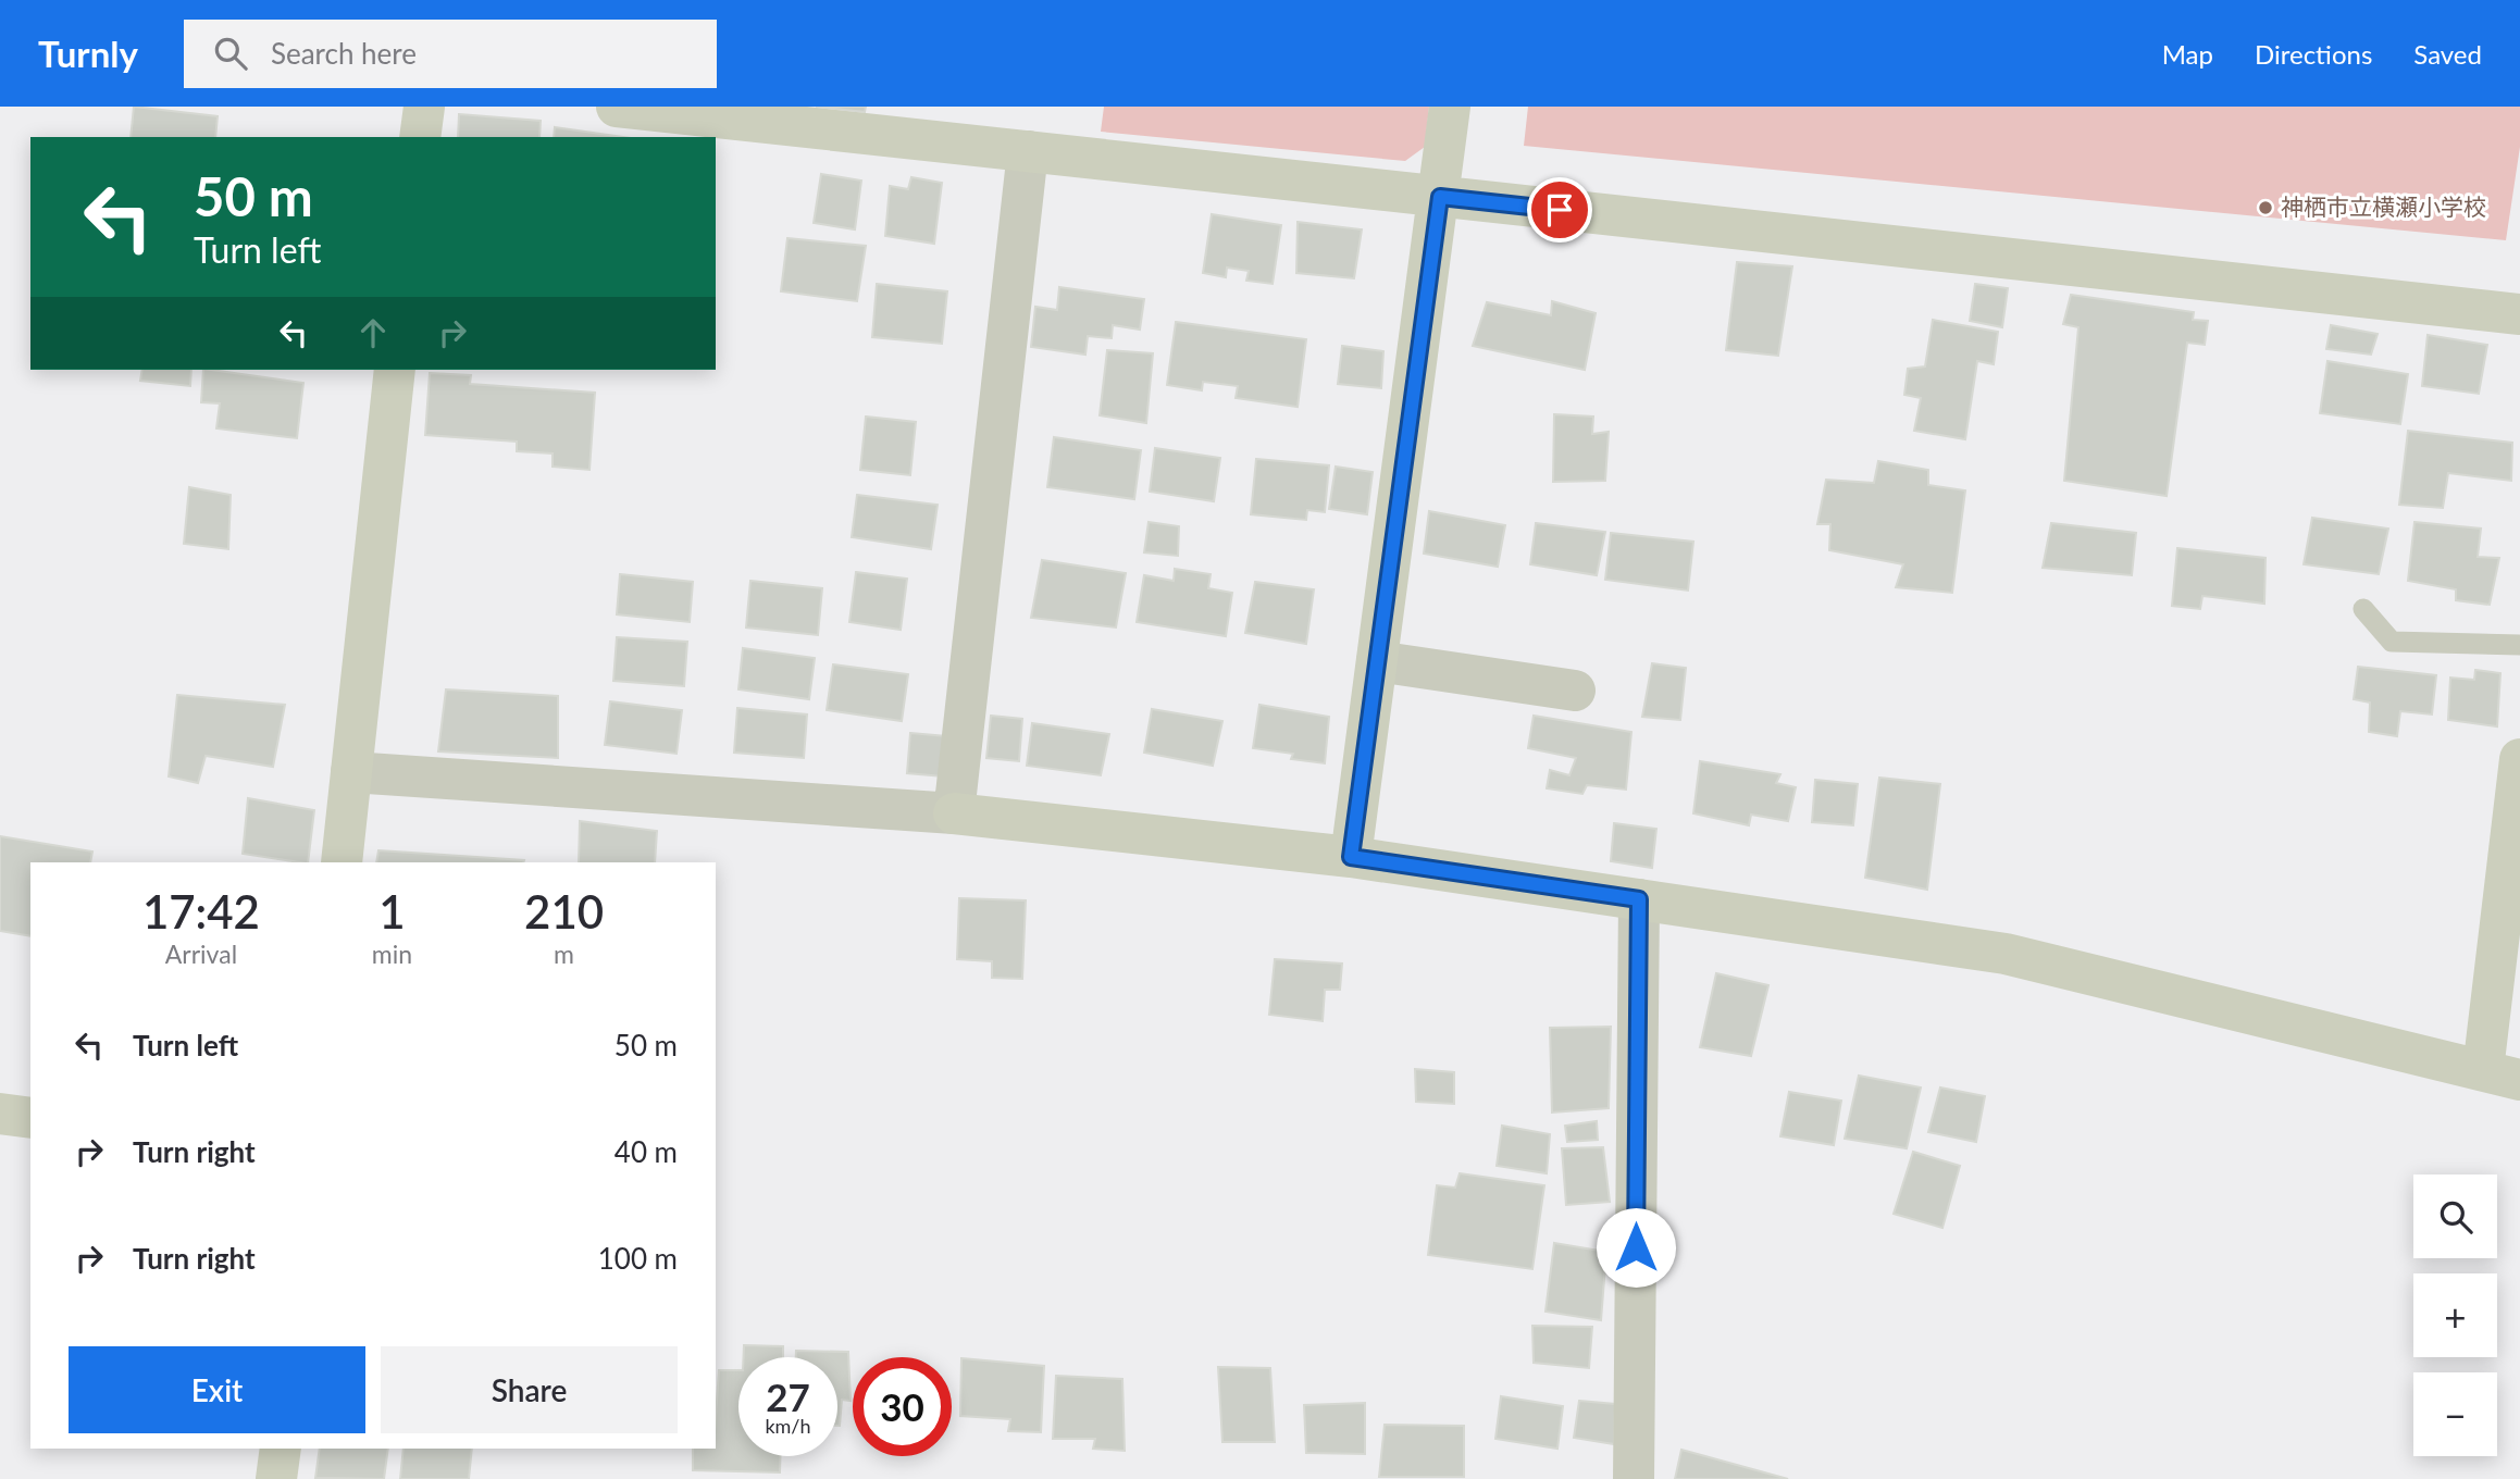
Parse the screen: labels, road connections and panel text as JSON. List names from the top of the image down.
{
  "places": ["神栖市立横瀬小学校"],
  "page": {
    "header": "Turnly",
    "search": "Search here",
    "nav": ["Map", "Directions", "Saved"],
    "turn": ["50 m", "Turn left"],
    "eta": [
      "17:42",
      "Arrival",
      "1",
      "min",
      "210",
      "m"
    ],
    "list": [
      {
        "name": "Turn left",
        "value": "50 m"
      },
      {
        "name": "Turn right",
        "value": "40 m"
      },
      {
        "name": "Turn right",
        "value": "100 m"
      }
    ],
    "map_buttons": ["+", "−"],
    "buttons": ["Exit", "Share"],
    "speed": "27 km/h",
    "limit": "30"
  }
}
